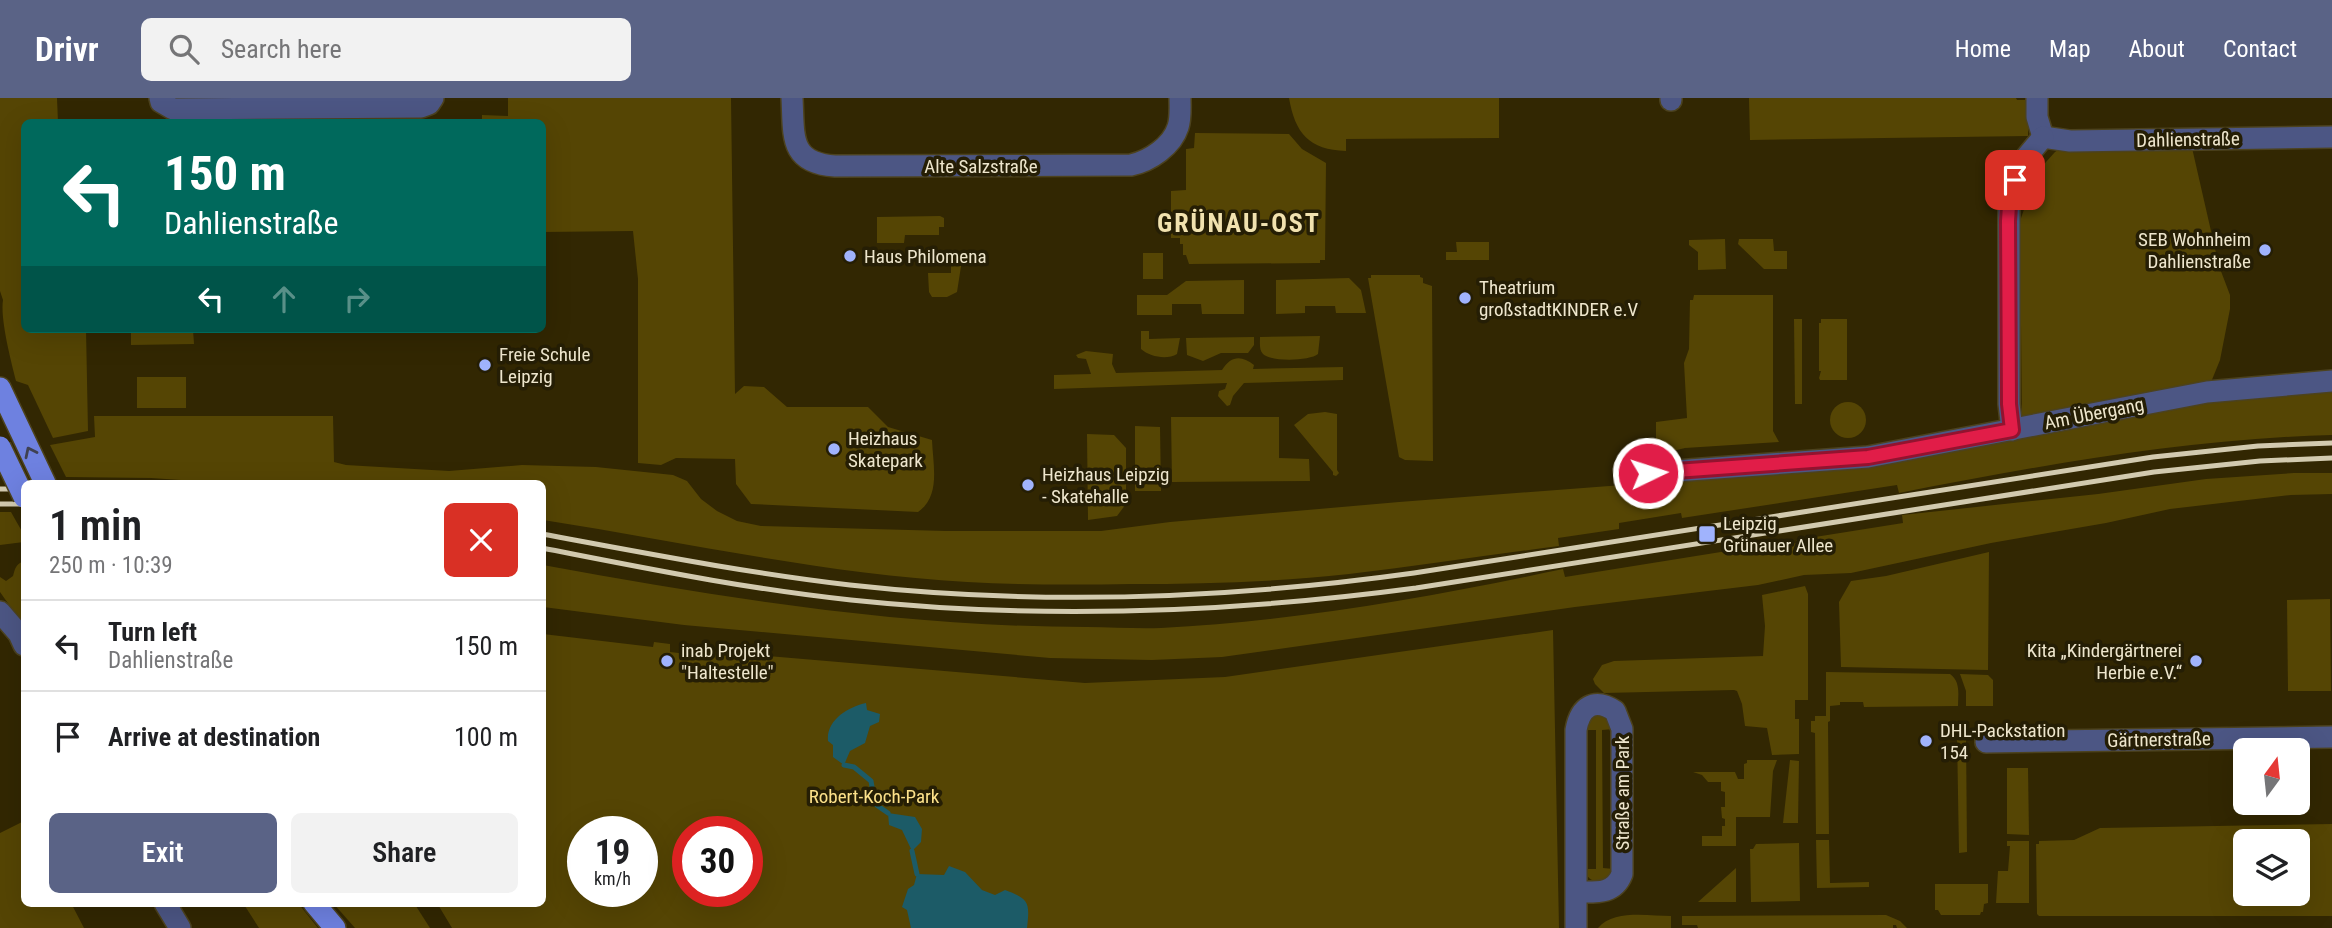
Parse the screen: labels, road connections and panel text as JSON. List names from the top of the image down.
{
  "streets": {
    "street": [
      "Dahlienstraße",
      "Alte Salzstraße",
      "Am Übergang",
      "Gärtnerstraße",
      "Straße am Park"
    ]
  },
  "districts": ["GRÜNAU-OST"],
  "parks": ["Robert-Koch-Park"],
  "places": {
    "other": [
      "SEB Wohnheim Dahlienstraße",
      "Haus Philomena",
      "Theatrium großstadtKINDER e.V",
      "Freie Schule Leipzig",
      "Heizhaus Skatepark",
      "Heizhaus Leipzig - Skatehalle",
      "inab Projekt \"Haltestelle\"",
      "Kita „Kindergärtnerei Herbie e.V.“",
      "DHL-Packstation 154"
    ],
    "transit": ["Leipzig Grünauer Allee"]
  },
  "north": "top",
  "page": {
    "header": "Drivr",
    "search": "Search here",
    "nav": [
      "Home",
      "Map",
      "About",
      "Contact"
    ],
    "turn": ["150 m", "Dahlienstraße"],
    "heading": ["1 min", "250 m · 10:39"],
    "list": [
      {
        "name": "Turn left",
        "note": "Dahlienstraße",
        "value": "150 m"
      },
      {
        "name": "Arrive at destination",
        "value": "100 m"
      }
    ],
    "buttons": ["Exit", "Share"],
    "speed": "19 km/h",
    "limit": "30"
  }
}
